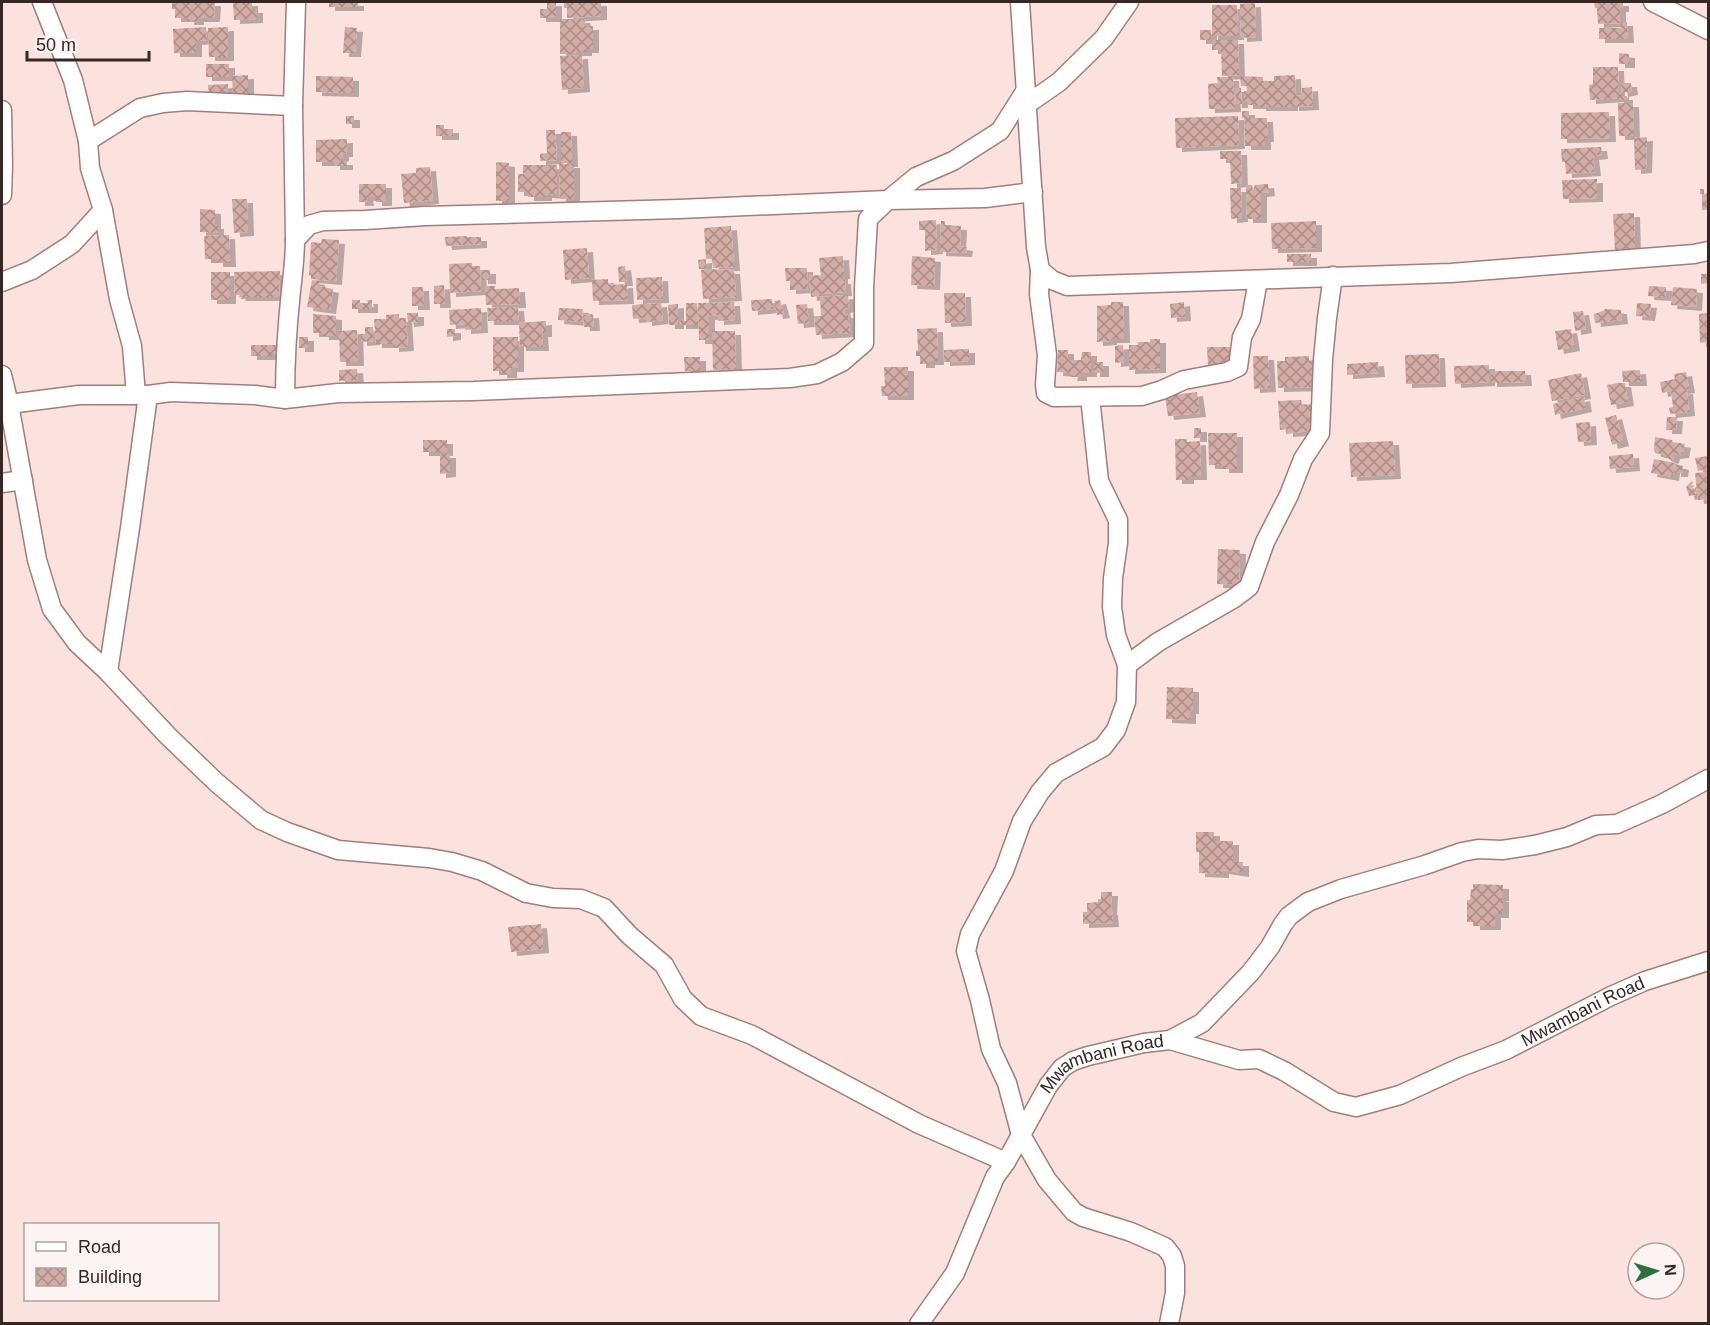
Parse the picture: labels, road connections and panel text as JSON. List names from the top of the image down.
{
  "streets": {
    "street": ["Mwambani Road"]
  },
  "legend": ["Road", "Building"],
  "scale_bar": "50 m",
  "north": "right"
}
